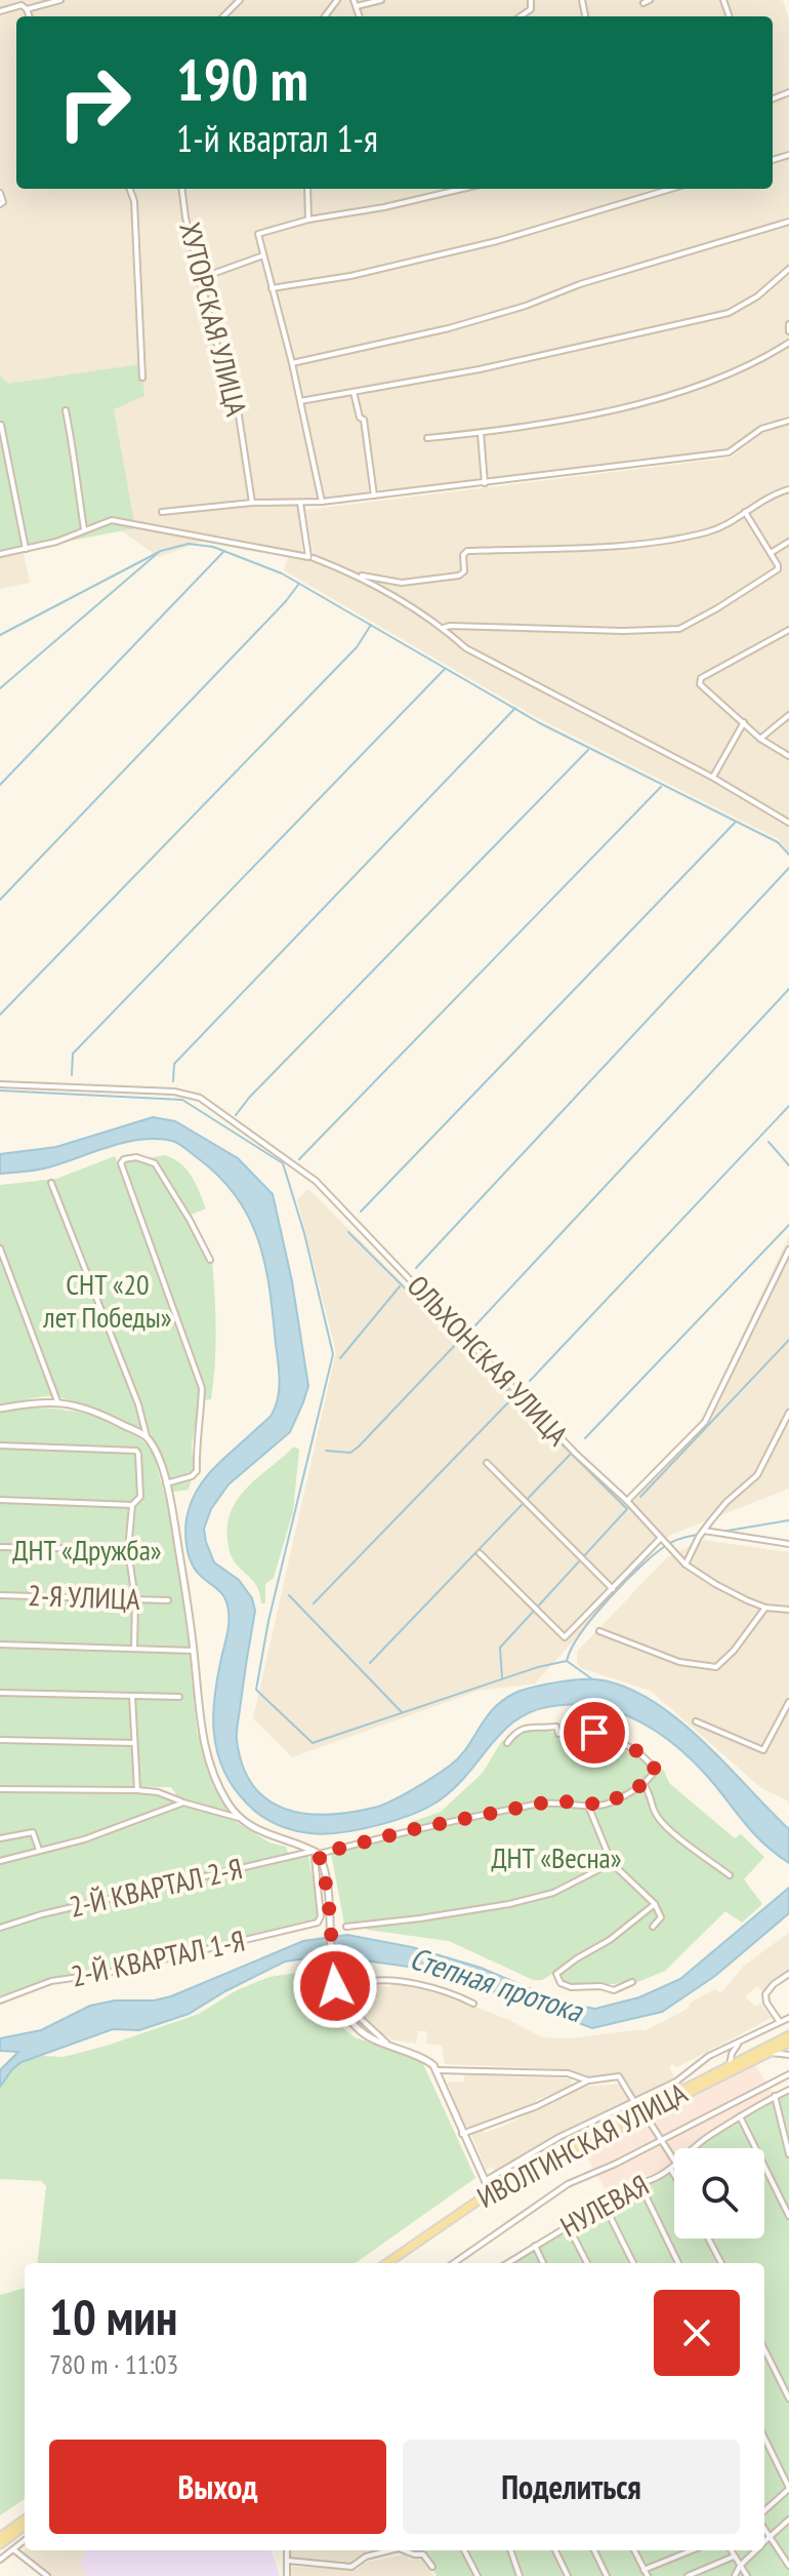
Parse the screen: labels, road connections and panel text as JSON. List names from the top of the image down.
{
  "streets": {
    "main road": ["ИВОЛГИНСКАЯ УЛИЦА"],
    "street": [
      "ХУТОРСКАЯ УЛИЦА",
      "ОЛЬХОНСКАЯ УЛИЦА",
      "2-Я УЛИЦА",
      "2-Й КВАРТАЛ 2-Я",
      "2-Й КВАРТАЛ 1-Я",
      "НУЛЕВАЯ"
    ]
  },
  "crossings": [
    ["2-Й КВАРТАЛ 2-Я", "2-Й КВАРТАЛ 1-Я"]
  ],
  "water": ["Степная протока"],
  "parks": ["СНТ «20 лет Победы»", "ДНТ «Дружба»", "ДНТ «Весна»"],
  "page": {
    "turn": ["190 m", "1-й квартал 1-я"],
    "heading": ["10 мин", "780 m · 11:03"],
    "buttons": ["Выход", "Поделиться"]
  }
}
